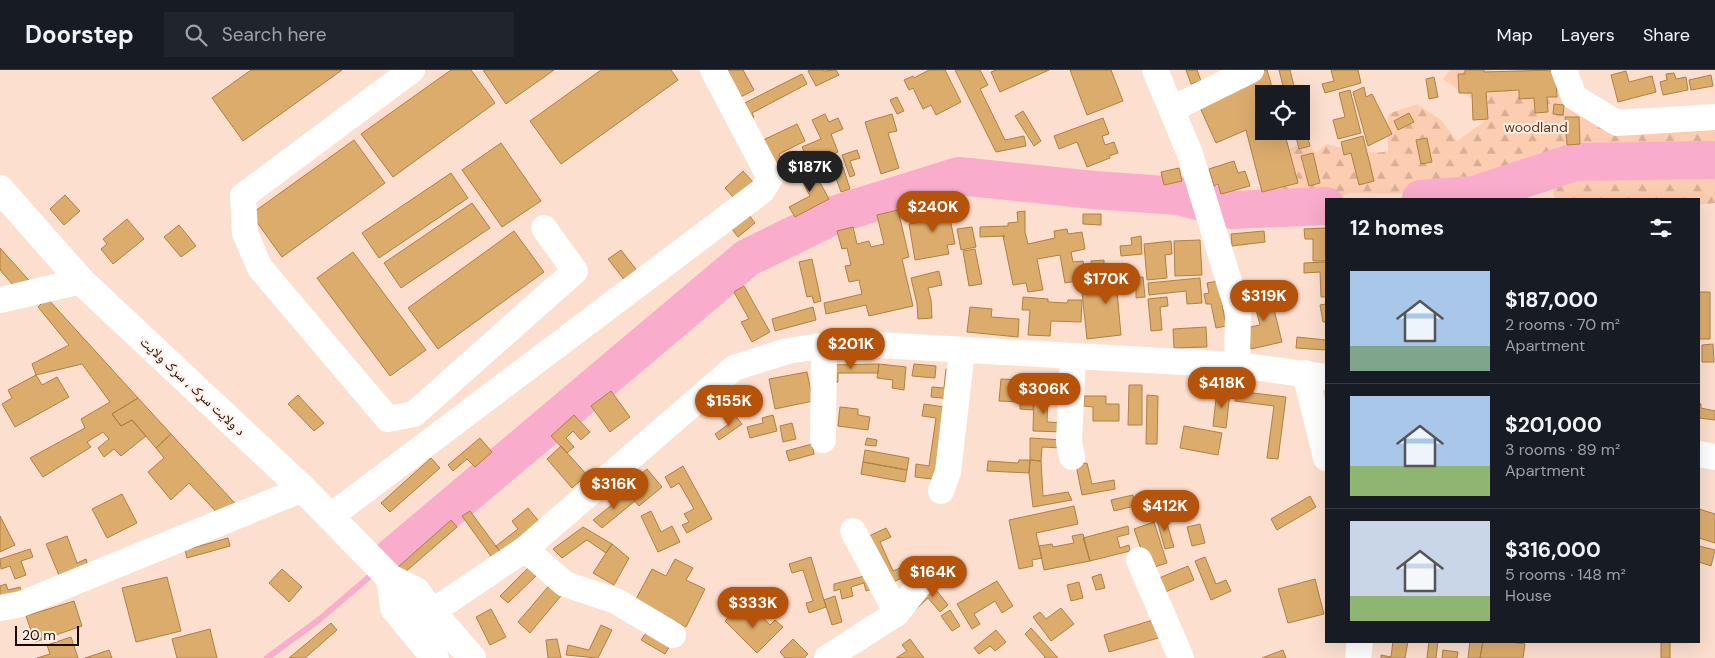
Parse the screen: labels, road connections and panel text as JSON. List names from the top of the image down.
{
  "streets": {
    "main road": ["د ولایت سړک ، سرک ولایت"]
  },
  "parks": ["woodland"],
  "scale_bar": "20 m",
  "page": {
    "header": "Doorstep",
    "search": "Search here",
    "nav": ["Map", "Layers", "Share"],
    "price": [
      "$187K",
      "$240K",
      "$170K",
      "$319K",
      "$201K",
      "$418K",
      "$306K",
      "$155K",
      "$316K",
      "$412K",
      "$164K",
      "$333K"
    ],
    "heading": "12 homes",
    "list": [
      {
        "name": "$187,000",
        "note": "2 rooms · 70 m² · Apartment"
      },
      {
        "name": "$201,000",
        "note": "3 rooms · 89 m² · Apartment"
      },
      {
        "name": "$316,000",
        "note": "5 rooms · 148 m² · House"
      }
    ],
    "scale": "20 m"
  }
}
